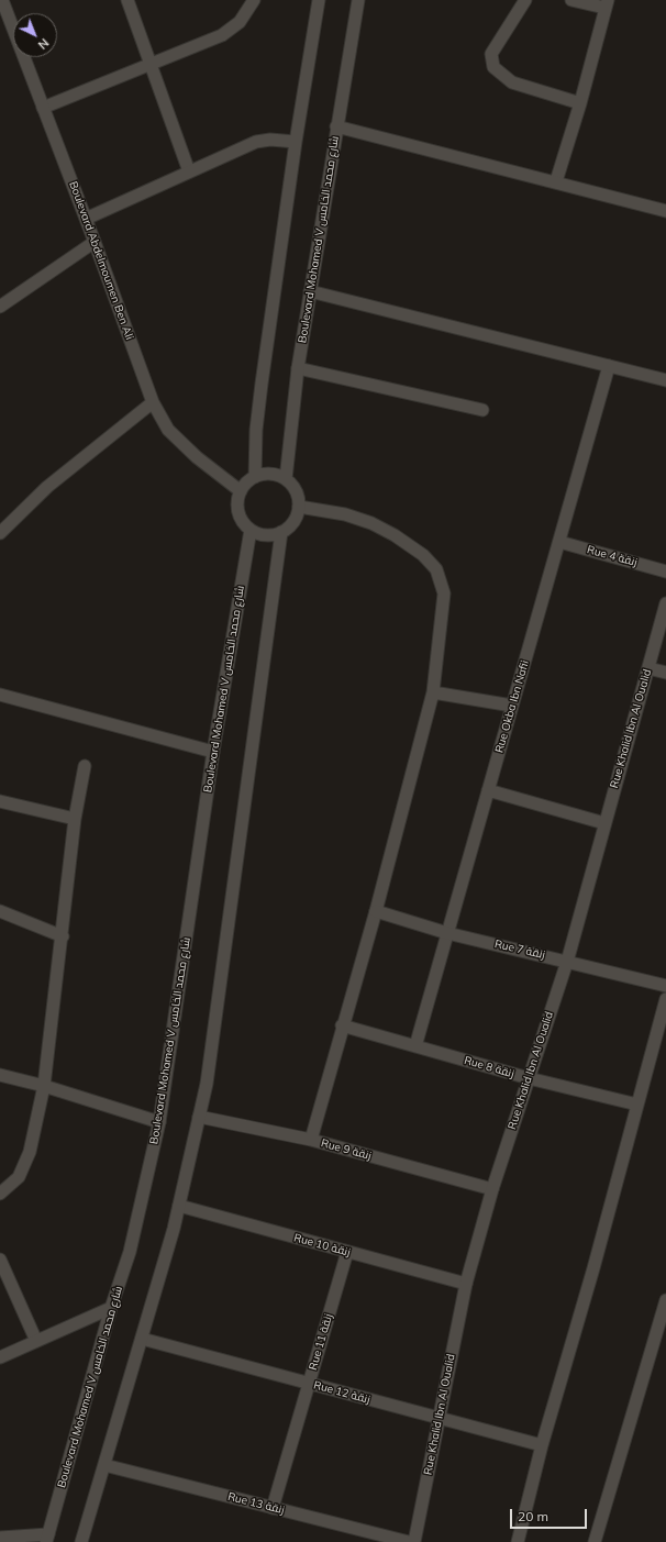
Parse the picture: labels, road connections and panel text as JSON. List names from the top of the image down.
{
  "streets": {
    "street": [
      "Boulevard Mohamed V شارع محمد الخامس",
      "Boulevard Abdelmoumen Ben Ali",
      "Rue 4 زنقة",
      "Rue Okba Ibn Nafii",
      "Rue Khalid Ibn Al Oualid",
      "Rue 7 زنقة",
      "Rue 8 زنقة",
      "Rue 9 زنقة",
      "Rue 10 زنقة",
      "Rue 11 زنقة",
      "Rue 12 زنقة",
      "Rue 13 زنقة"
    ]
  },
  "crossings": [
    ["Boulevard Mohamed V شارع محمد الخامس", "Boulevard Abdelmoumen Ben Ali"],
    ["Rue 4 زنقة", "Rue Okba Ibn Nafii"],
    ["Rue Okba Ibn Nafii", "Rue 7 زنقة"],
    ["Rue Okba Ibn Nafii", "Rue 8 زنقة"],
    ["Rue Khalid Ibn Al Oualid", "Rue 7 زنقة"],
    ["Rue Khalid Ibn Al Oualid", "Rue 8 زنقة"],
    ["Rue Khalid Ibn Al Oualid", "Rue 9 زنقة"],
    ["Rue Khalid Ibn Al Oualid", "Rue 10 زنقة"],
    ["Rue Khalid Ibn Al Oualid", "Rue 12 زنقة"],
    ["Rue 10 زنقة", "Rue 11 زنقة"],
    ["Rue 11 زنقة", "Rue 12 زنقة"],
    ["Rue 11 زنقة", "Rue 13 زنقة"]
  ],
  "scale_bar": "20 m",
  "north": "bottom right"
}
